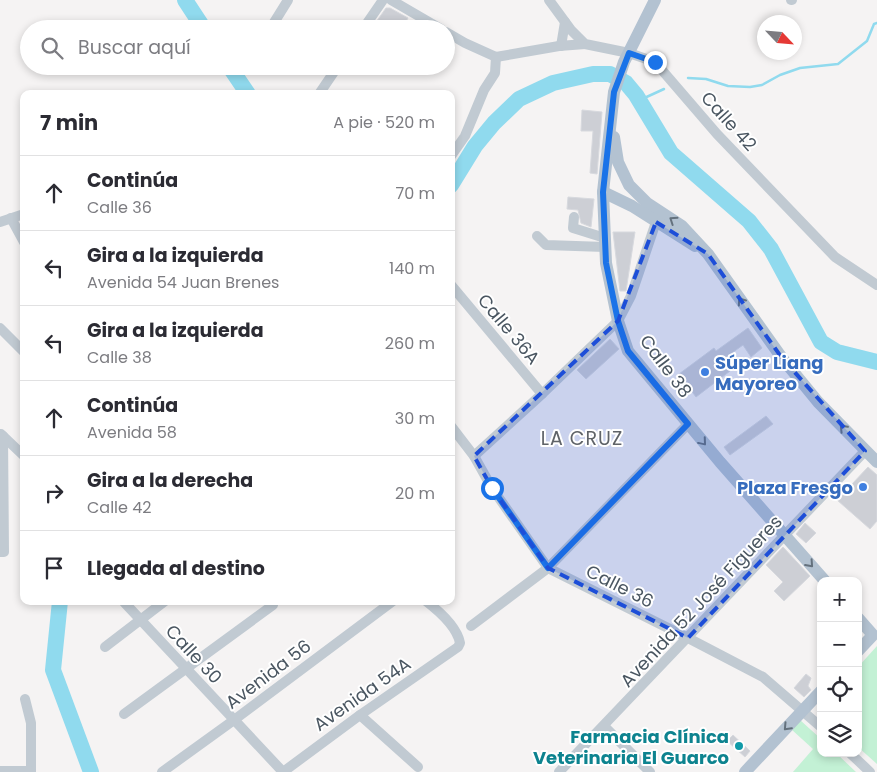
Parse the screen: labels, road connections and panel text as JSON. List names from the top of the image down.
{
  "streets": {
    "main road": ["Calle 38"],
    "street": [
      "Calle 42",
      "Calle 36A",
      "Calle 36",
      "Avenida 52 José Figueres",
      "Calle 30",
      "Avenida 56",
      "Avenida 54A"
    ]
  },
  "crossings": [
    ["Calle 38", "Avenida 52 José Figueres"],
    ["Calle 36", "Avenida 52 José Figueres"],
    ["Calle 30", "Avenida 56"],
    ["Calle 30", "Avenida 54A"]
  ],
  "one_way": ["Calle 38"],
  "districts": ["LA CRUZ"],
  "places": ["Súper Liang Mayoreo", "Plaza Fresgo", "Farmacia Clínica Veterinaria El Guarco"],
  "north": "bottom right",
  "page": {
    "search": "Buscar aquí",
    "heading": ["7 min", "A pie · 520 m"],
    "list": [
      ["Continúa", "Calle 36", "70 m"],
      ["Gira a la izquierda", "Avenida 54 Juan Brenes", "140 m"],
      ["Gira a la izquierda", "Calle 38", "260 m"],
      ["Continúa", "Avenida 58", "30 m"],
      ["Gira a la derecha", "Calle 42", "20 m"],
      "Llegada al destino"
    ],
    "map_buttons": ["+", "−"]
  }
}
